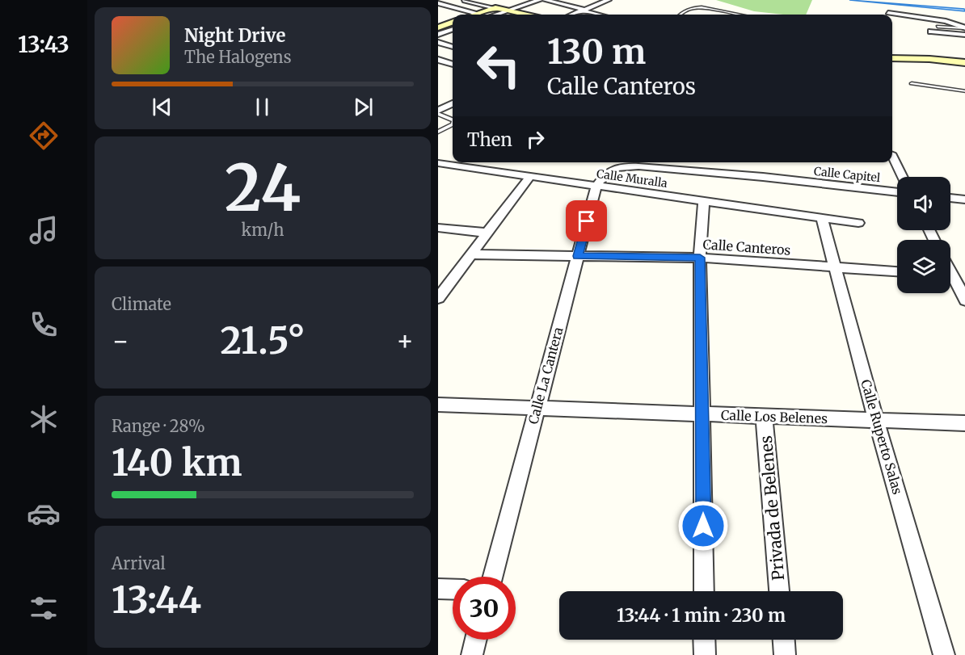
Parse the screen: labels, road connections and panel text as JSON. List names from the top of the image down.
{
  "streets": {
    "street": [
      "Calle Capitel",
      "Calle Muralla",
      "Calle Canteros",
      "Calle La Cantera",
      "Calle Los Belenes",
      "Calle Ruperto Salas",
      "Privada de Belenes"
    ]
  },
  "crossings": [
    ["Calle Capitel", "Calle La Cantera"],
    ["Calle Muralla", "Calle La Cantera"],
    ["Calle Muralla", "Calle Ruperto Salas"],
    ["Calle Canteros", "Calle La Cantera"],
    ["Calle Canteros", "Calle Ruperto Salas"],
    ["Calle La Cantera", "Calle Los Belenes"],
    ["Calle Los Belenes", "Calle Ruperto Salas"],
    ["Calle Los Belenes", "Privada de Belenes"]
  ],
  "page": {
    "tabs": "13:43",
    "turn": ["130 m", "Calle Canteros"],
    "song": ["Night Drive", "The Halogens"],
    "then": "Then",
    "tile": [
      ["24", "km/h"],
      "Climate",
      ["Range · 28%", "140 km"],
      ["Arrival", "13:44"]
    ],
    "heat": ["−", "21.5°", "+"],
    "limit": "30",
    "trip": "13:44 · 1 min · 230 m"
  }
}
